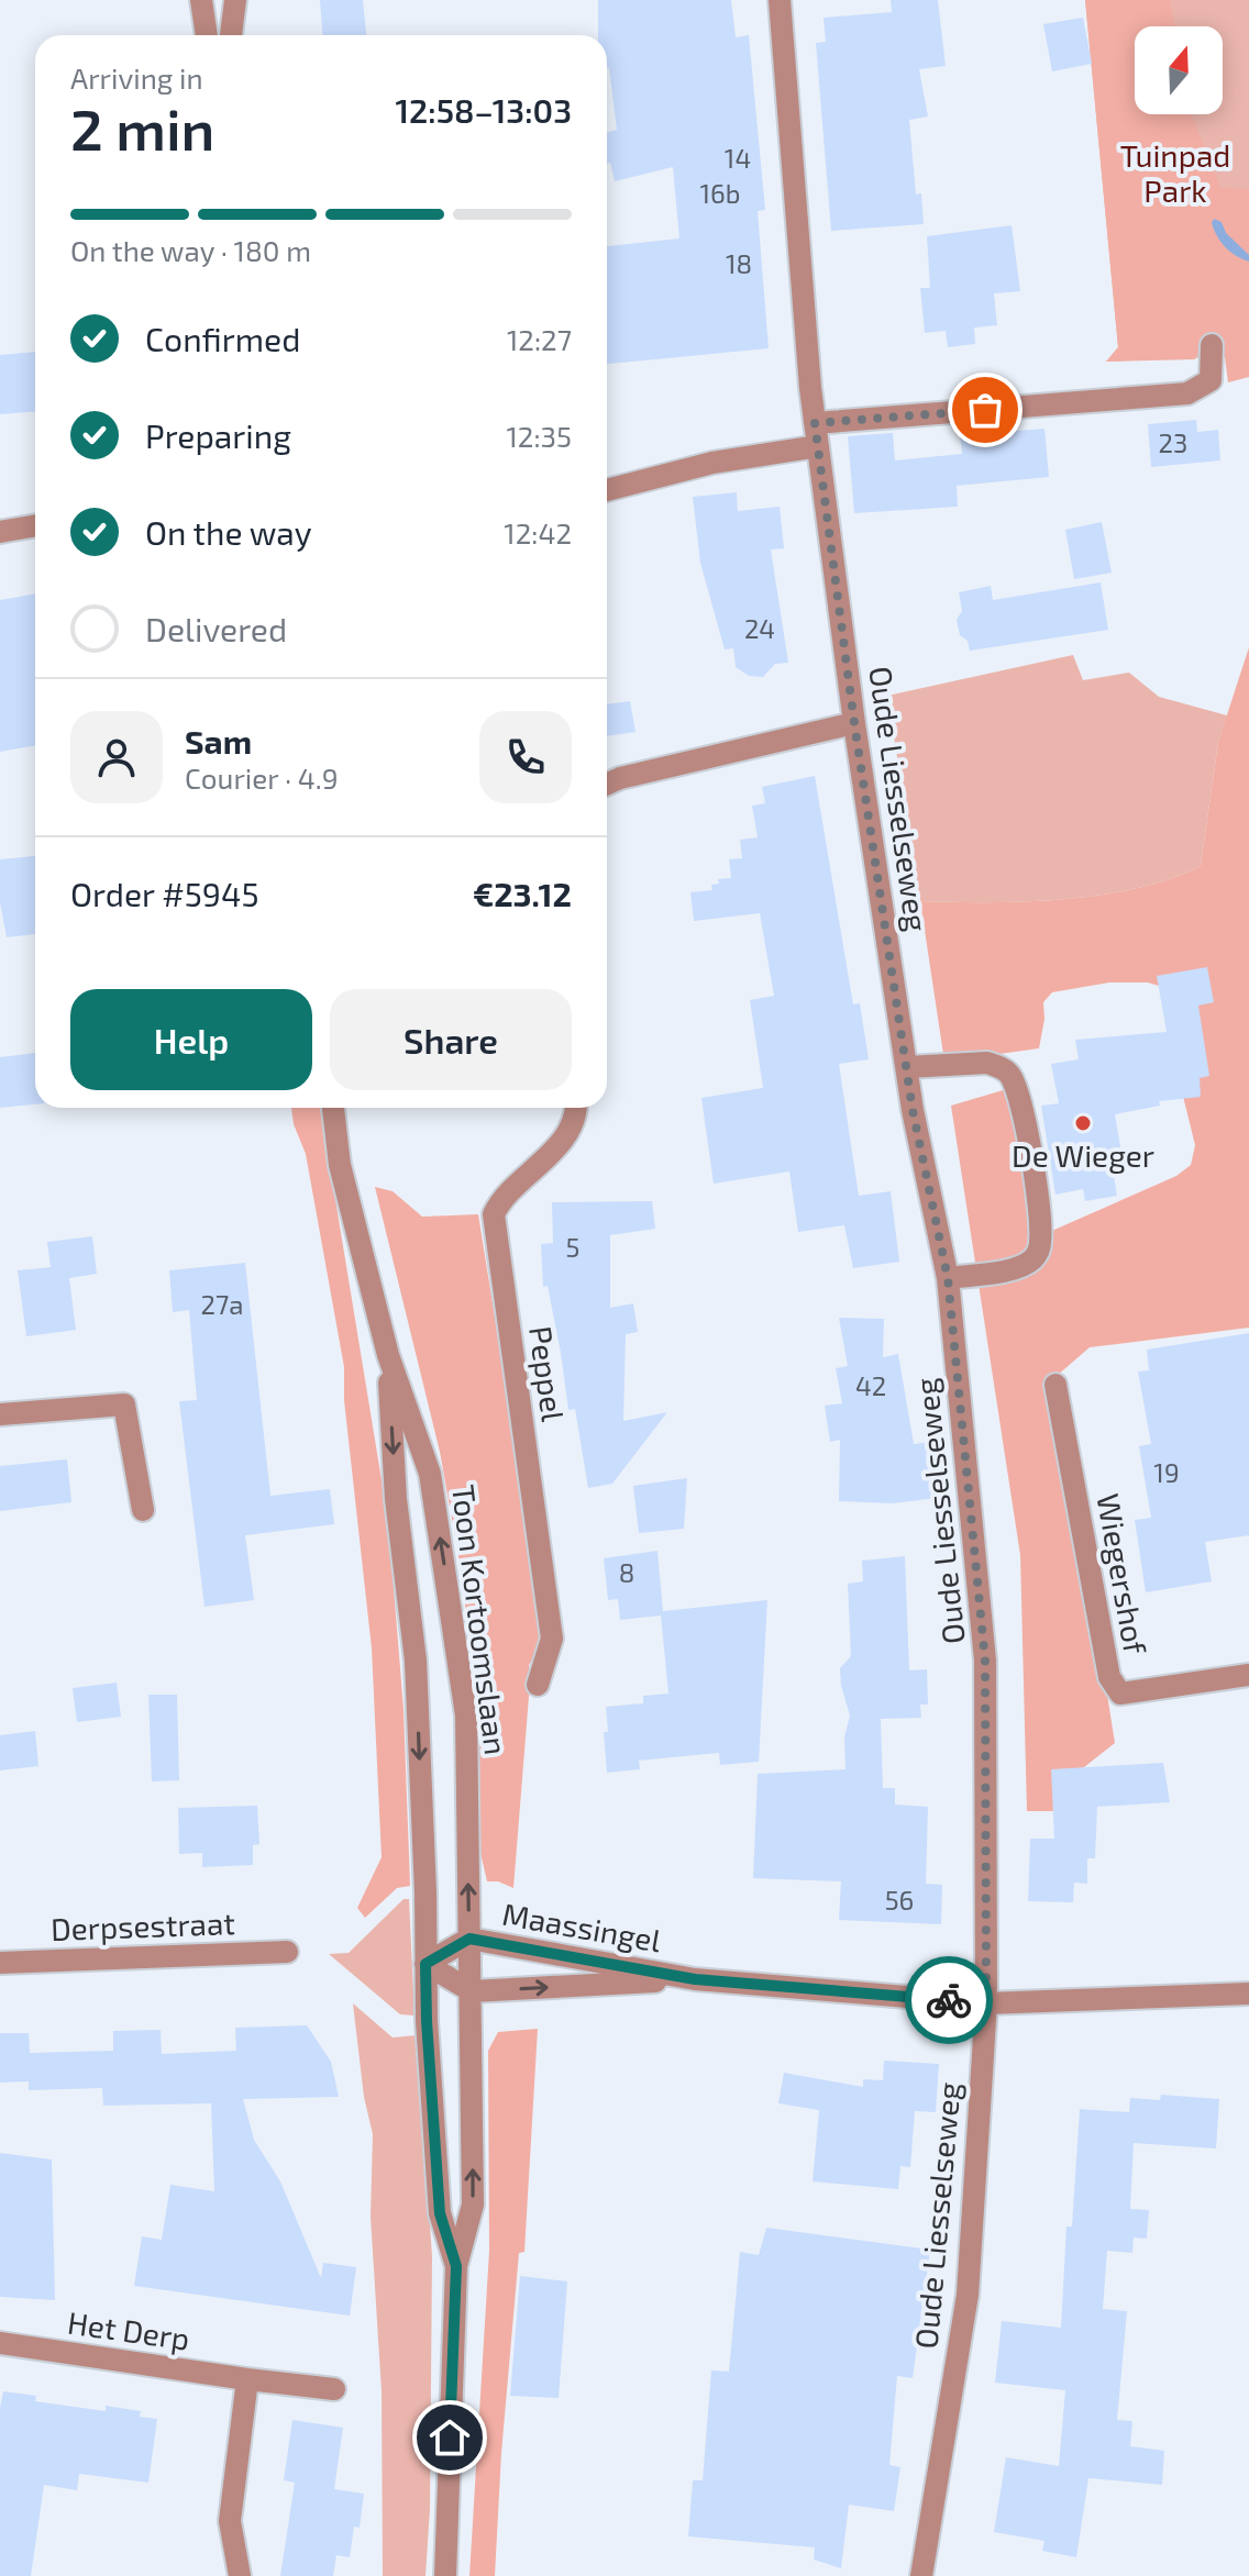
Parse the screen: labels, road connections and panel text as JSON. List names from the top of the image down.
{
  "streets": {
    "street": [
      "Oude Liesselseweg",
      "Peppel",
      "Wiegershof",
      "Toon Kortoomslaan",
      "Derpsestraat",
      "Maassingel",
      "Het Derp"
    ]
  },
  "crossings": [
    ["Oude Liesselseweg", "Maassingel"],
    ["Toon Kortoomslaan", "Maassingel"]
  ],
  "parks": ["Tuinpad Park"],
  "places": ["De Wieger"],
  "house_numbers": [
    "14",
    "16b",
    "18",
    "23",
    "24",
    "5",
    "27a",
    "42",
    "19",
    "8",
    "56"
  ],
  "north": "top",
  "page": {
    "heading": ["2 min", "Arriving in", "12:58–13:03"],
    "panel": [
      "Sam",
      "Courier · 4.9",
      "Order #5945",
      "€23.12"
    ],
    "bar": "On the way · 180 m",
    "list": [
      ["Confirmed", "12:27"],
      ["Preparing", "12:35"],
      ["On the way", "12:42"],
      "Delivered"
    ],
    "buttons": ["Help", "Share"]
  }
}
